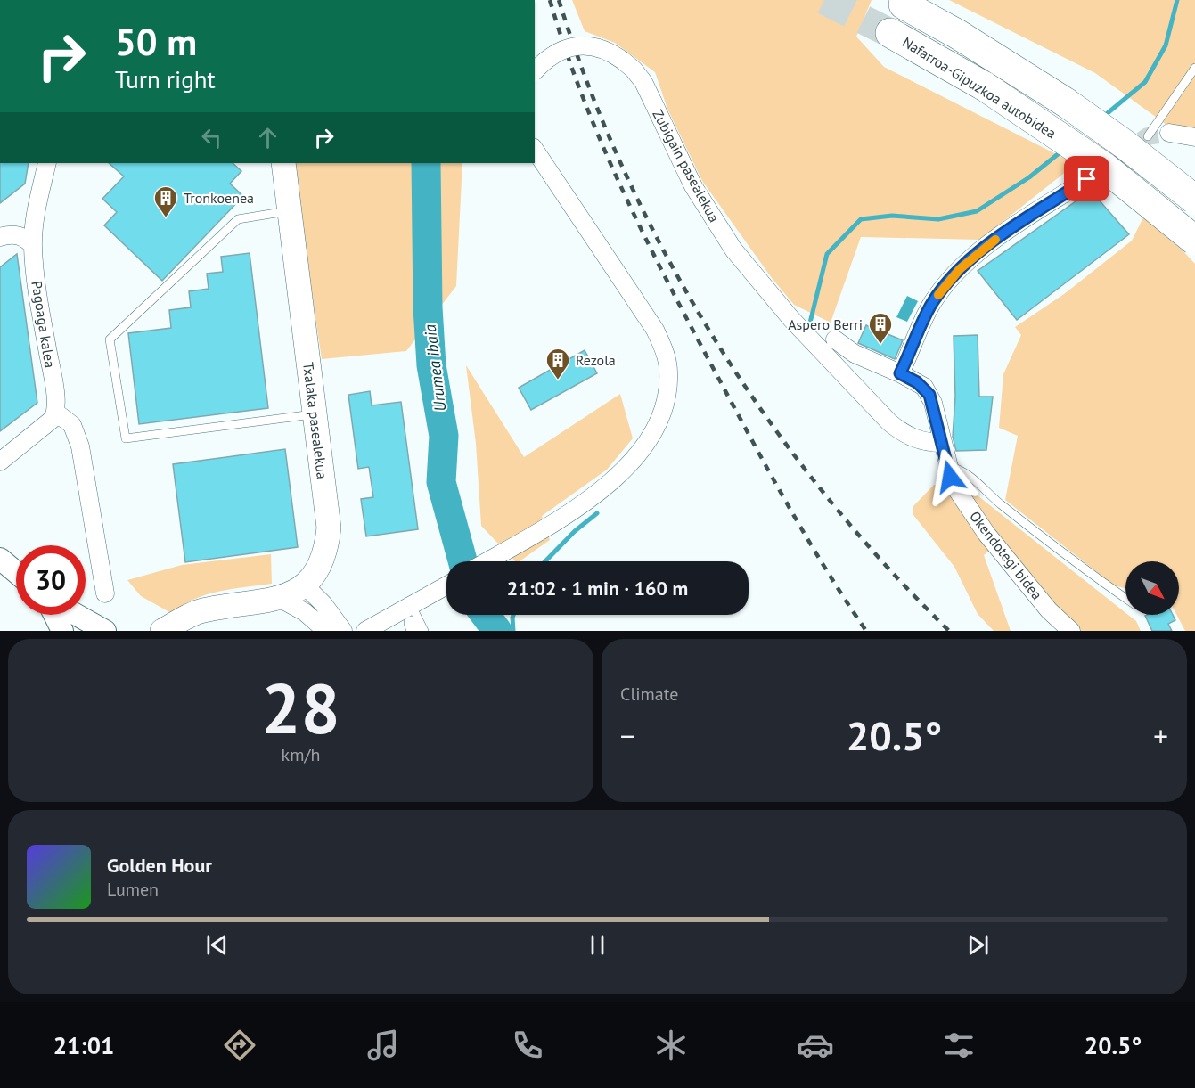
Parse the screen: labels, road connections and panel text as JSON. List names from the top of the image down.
{
  "streets": {
    "highway": ["Nafarroa-Gipuzkoa autobidea"],
    "main road": ["Txalaka pasealekua"],
    "street": ["Zubigain pasealekua", "Pagoaga kalea", "Okendotegi bidea"]
  },
  "crossings": [
    ["Zubigain pasealekua", "Okendotegi bidea"]
  ],
  "water": ["Urumea ibaia"],
  "places": {
    "building": ["Tronkoenea", "Aspero Berri", "Rezola"]
  },
  "north": "bottom right",
  "page": {
    "turn": ["50 m", "Turn right"],
    "limit": "30",
    "trip": "21:02 · 1 min · 160 m",
    "tile": [
      ["28", "km/h"],
      "Climate"
    ],
    "heat": ["−", "20.5°", "+"],
    "song": ["Golden Hour", "Lumen"],
    "tabs": ["21:01", "20.5°"]
  }
}
